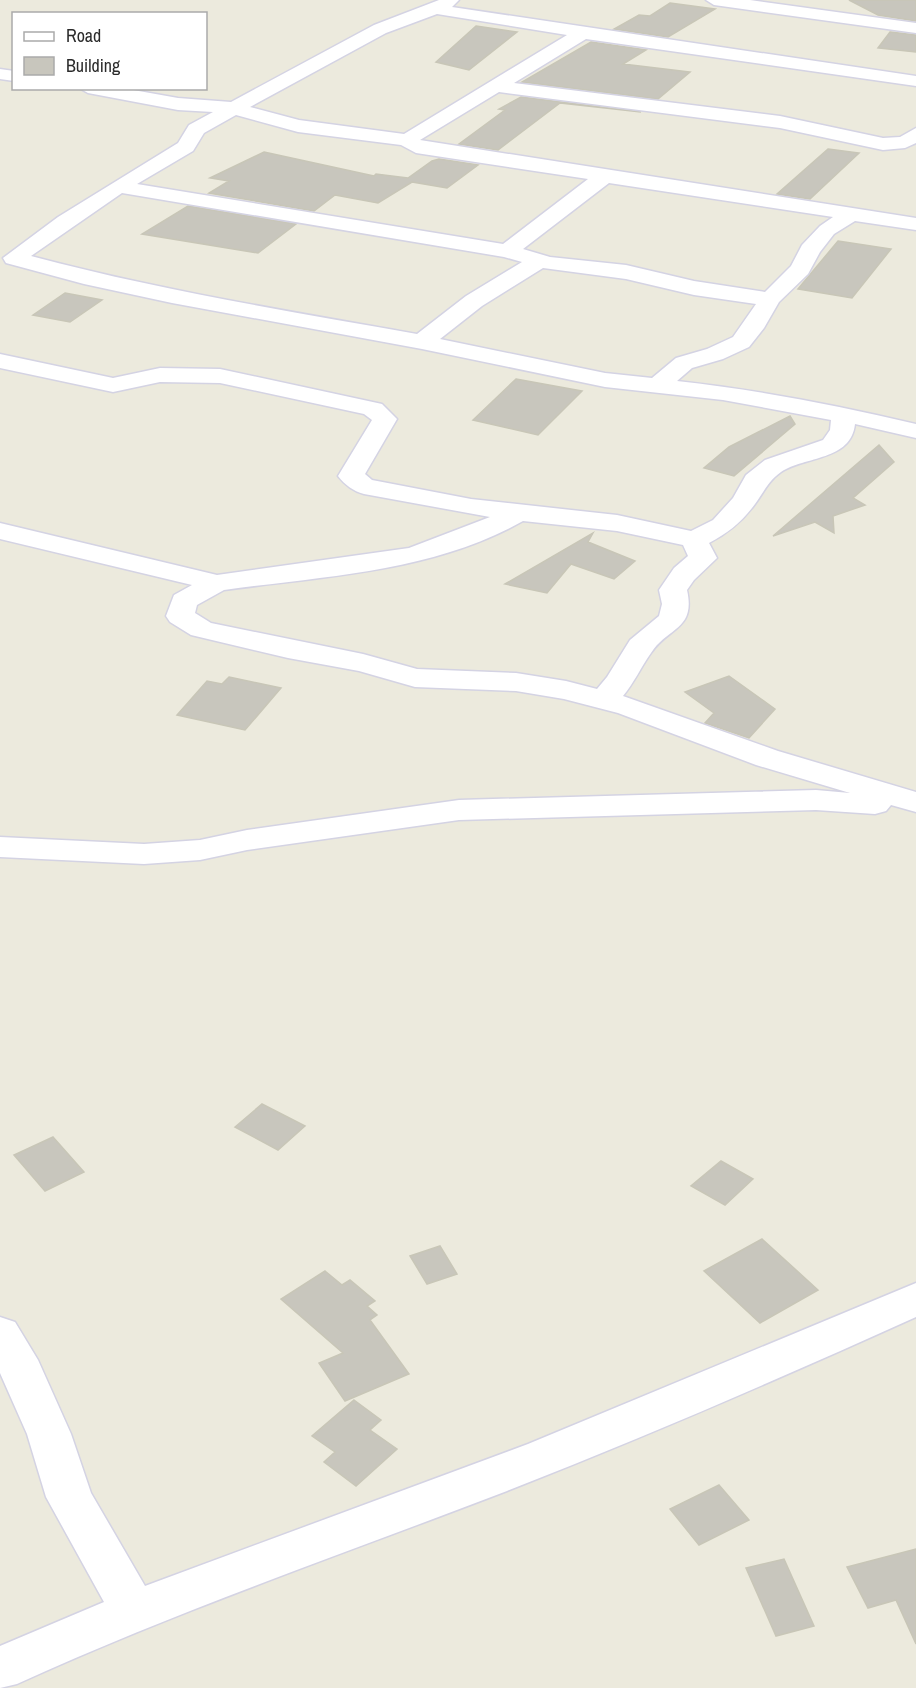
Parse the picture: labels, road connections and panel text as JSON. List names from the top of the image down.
{
  "legend": ["Road", "Building"]
}
